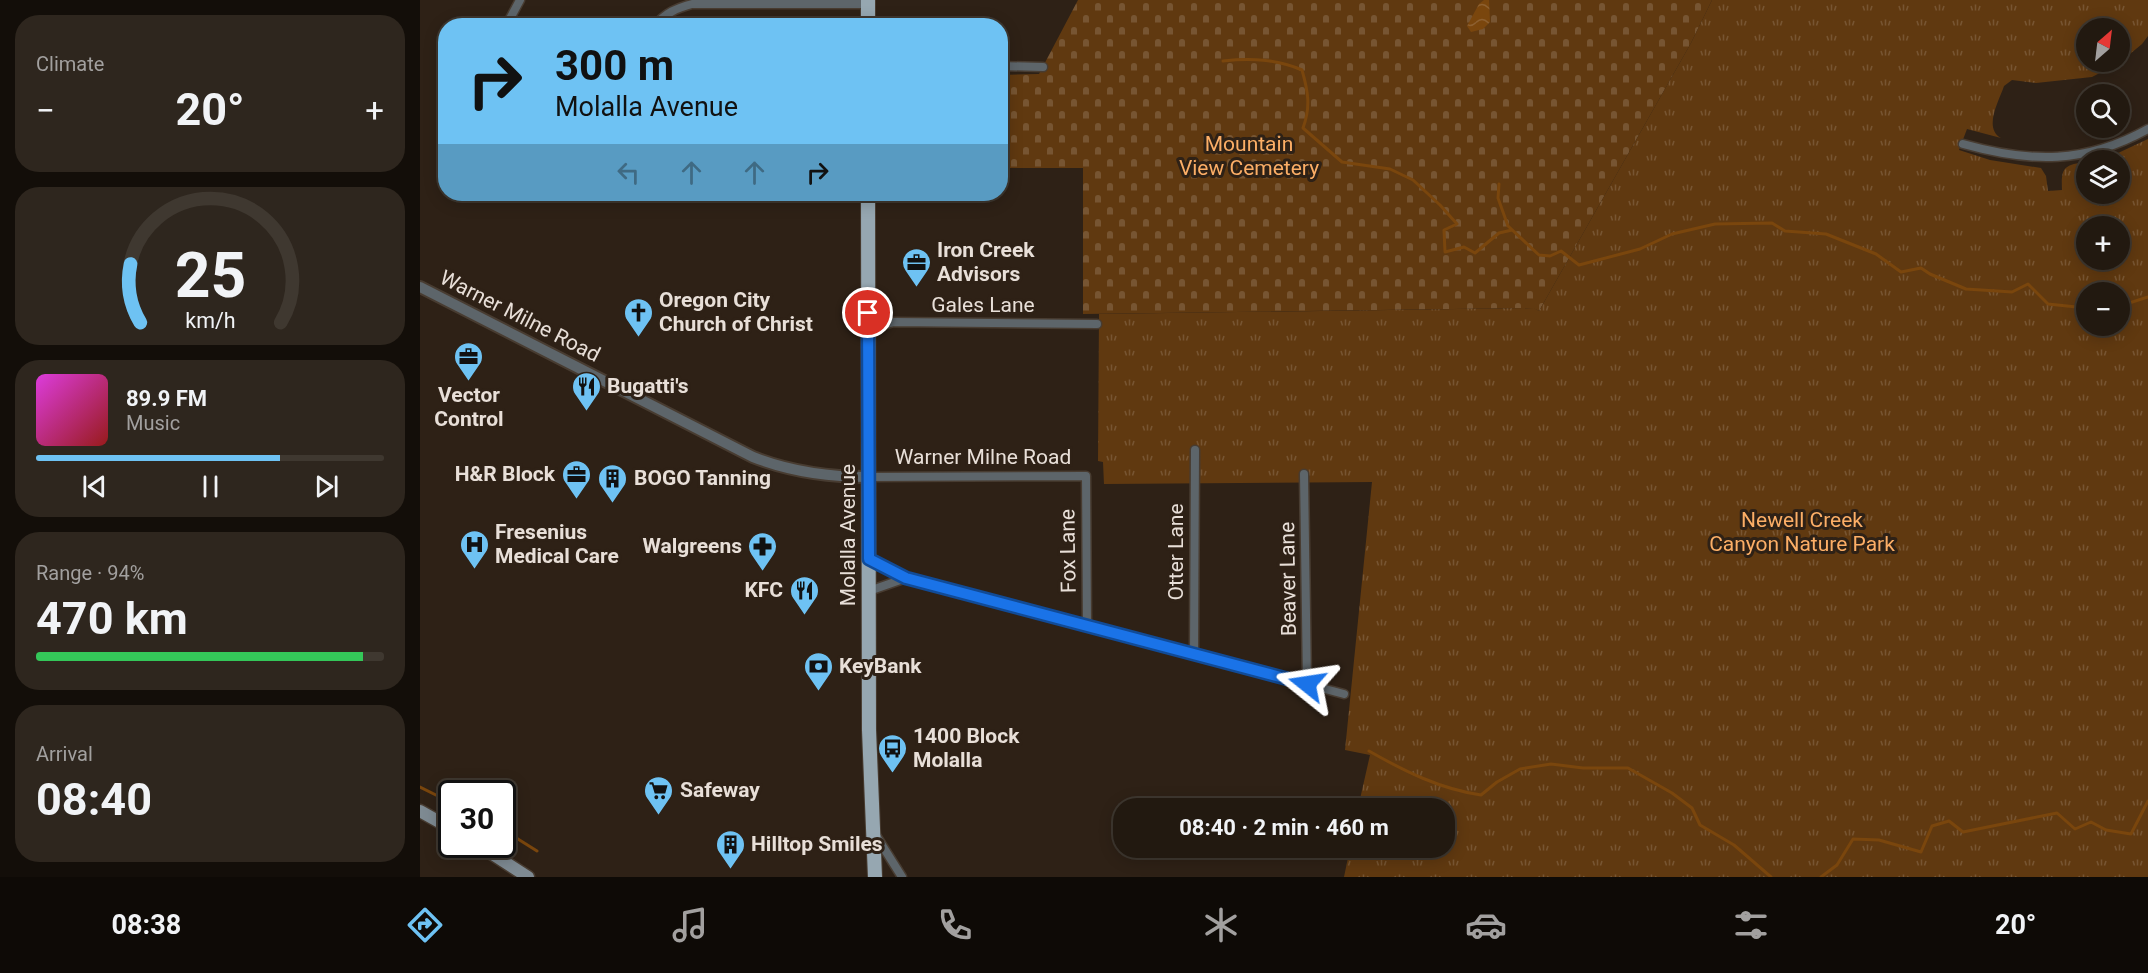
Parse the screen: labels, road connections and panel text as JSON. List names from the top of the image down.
{
  "streets": {
    "main road": ["Molalla Avenue"],
    "street": [
      "Gales Lane",
      "Warner Milne Road",
      "Fox Lane",
      "Otter Lane",
      "Beaver Lane"
    ]
  },
  "crossings": [
    ["Gales Lane", "Molalla Avenue"],
    ["Warner Milne Road", "Molalla Avenue"],
    ["Warner Milne Road", "Fox Lane"]
  ],
  "parks": ["Mountain View Cemetery", "Newell Creek Canyon Nature Park"],
  "places": {
    "office": ["Iron Creek Advisors", "Vector Control", "H&R Block"],
    "church": ["Oregon City Church of Christ"],
    "restaurant": ["Bugatti's", "KFC"],
    "building": ["BOGO Tanning", "Hilltop Smiles"],
    "hospital": ["Fresenius Medical Care"],
    "pharmacy": ["Walgreens"],
    "bank": ["KeyBank"],
    "bus stop": ["1400 Block Molalla"],
    "supermarket": ["Safeway"]
  },
  "north": "top right",
  "page": {
    "tile": [
      "Climate",
      ["Range · 94%", "470 km"],
      ["Arrival", "08:40"]
    ],
    "map_buttons": ["+", "−"],
    "turn": ["300 m", "Molalla Avenue"],
    "heat": ["−", "20°", "+"],
    "song": ["89.9 FM", "Music"],
    "limit": "30",
    "trip": "08:40 · 2 min · 460 m",
    "tabs": ["08:38", "20°"],
    "gauge": ["25", "km/h"]
  }
}
